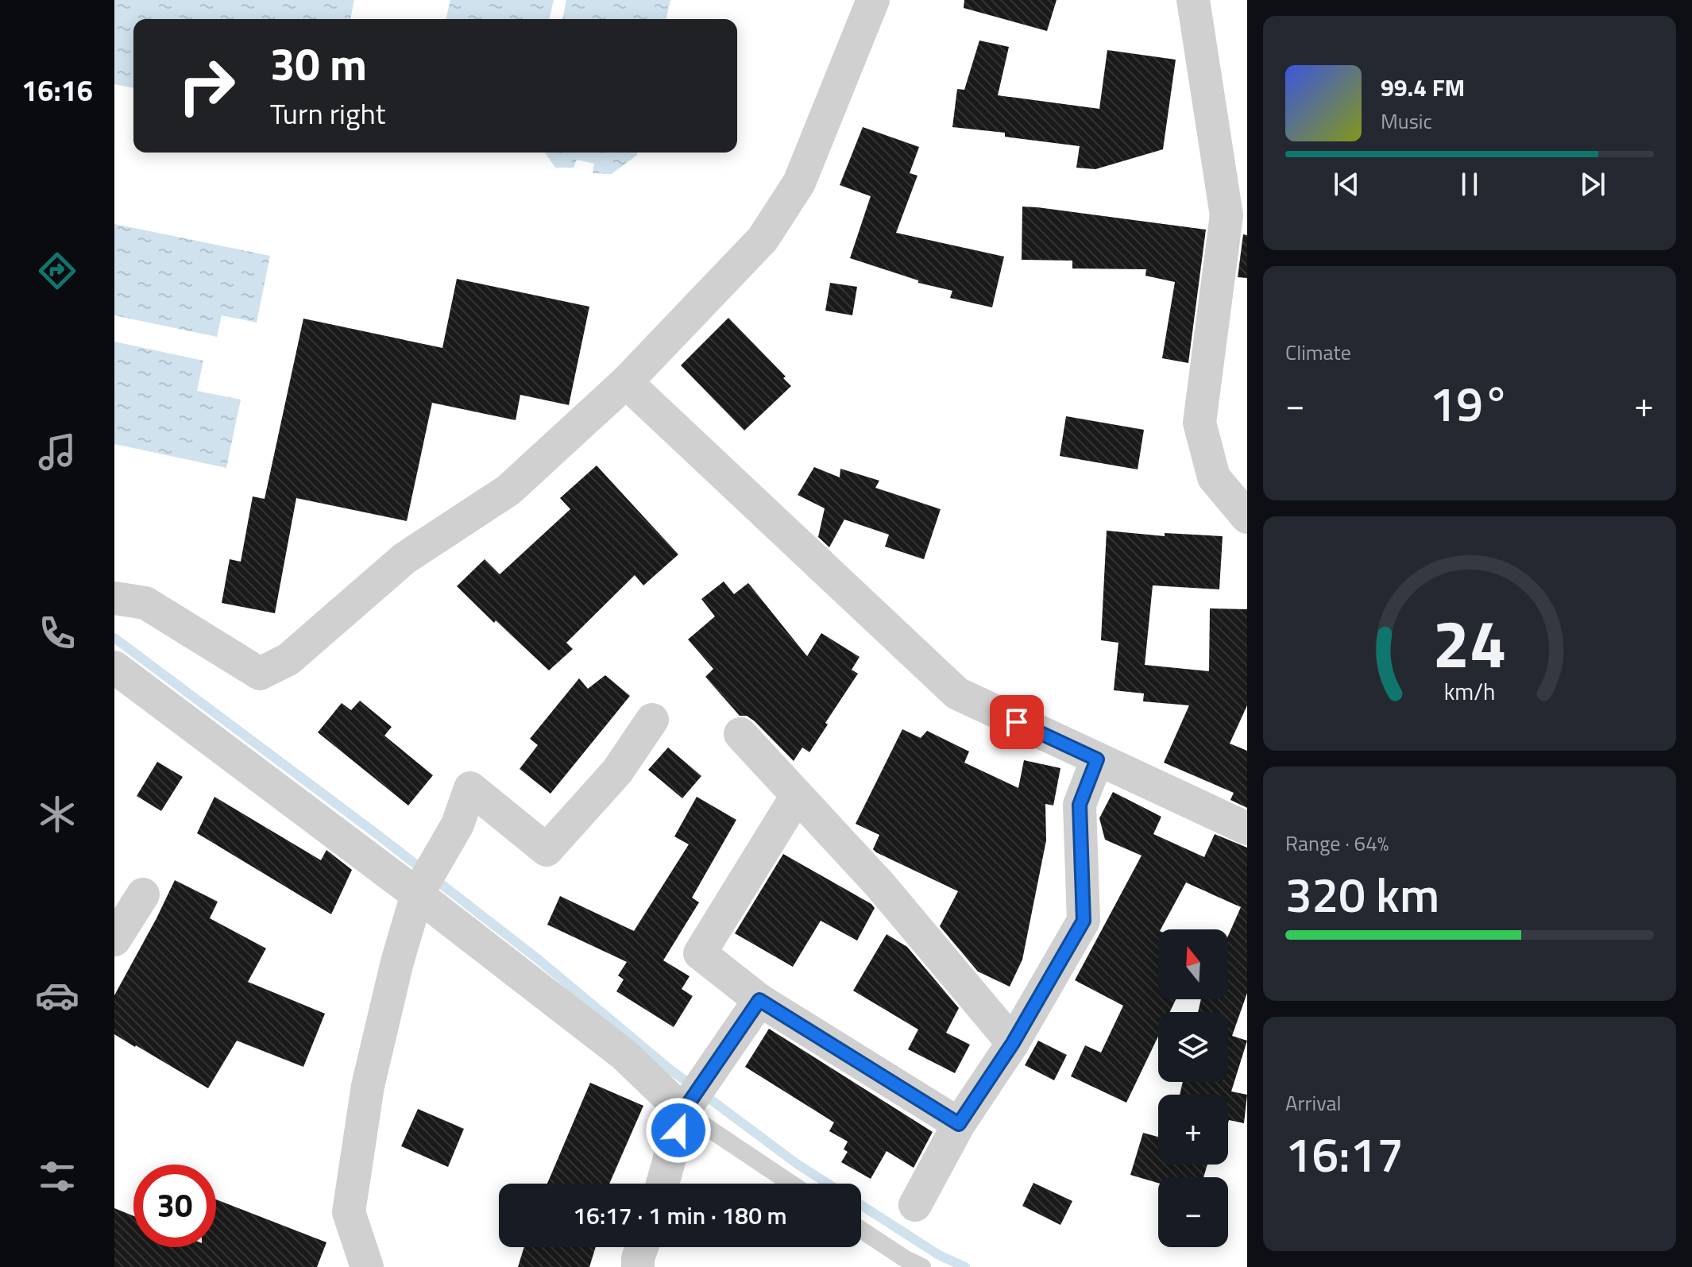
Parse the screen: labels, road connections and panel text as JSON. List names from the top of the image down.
{
  "north": "top",
  "page": {
    "tabs": "16:16",
    "turn": ["30 m", "Turn right"],
    "song": ["99.4 FM", "Music"],
    "tile": [
      "Climate",
      ["Range · 64%", "320 km"],
      ["Arrival", "16:17"]
    ],
    "heat": ["−", "19°", "+"],
    "map_buttons": ["+", "−"],
    "limit": "30",
    "trip": "16:17 · 1 min · 180 m",
    "gauge": ["24", "km/h"]
  }
}
